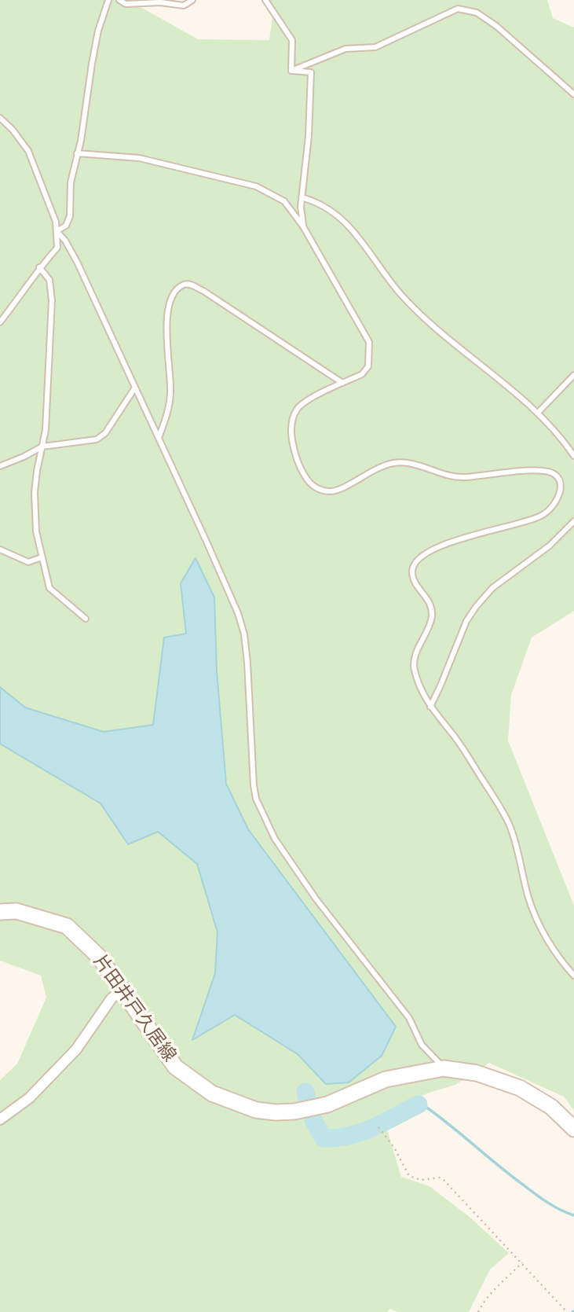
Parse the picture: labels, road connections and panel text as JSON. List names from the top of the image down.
{
  "streets": {
    "main road": ["片田井戸久居線"]
  }
}
